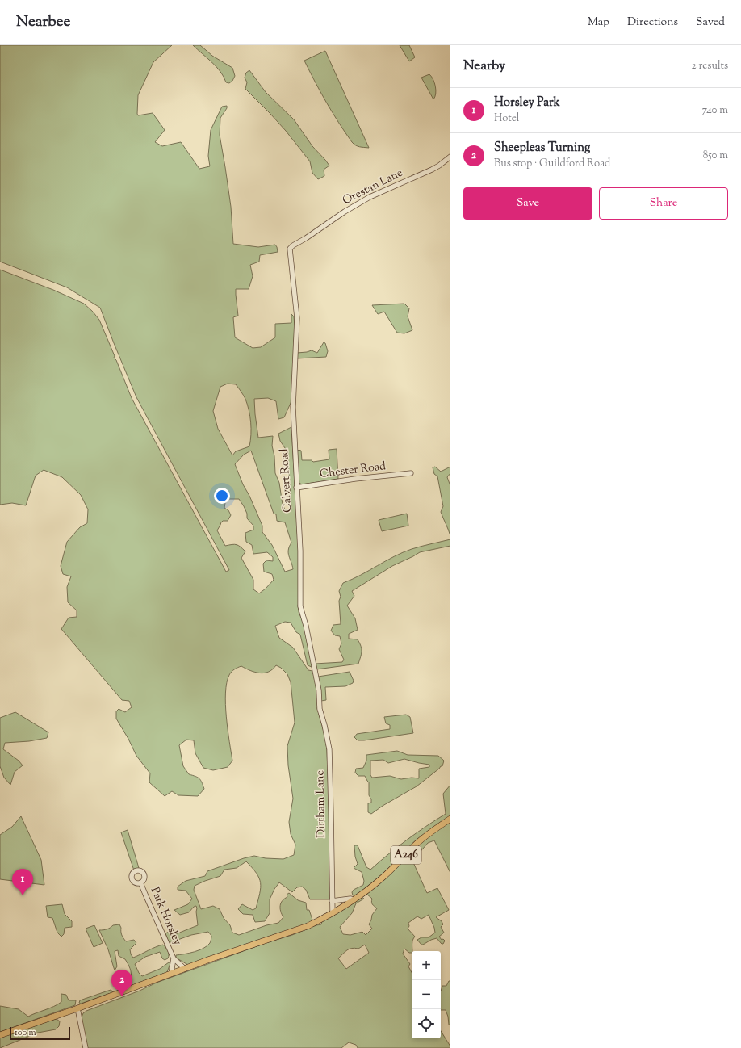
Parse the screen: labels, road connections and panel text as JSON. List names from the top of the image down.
{
  "streets": {
    "main road": ["A246"],
    "street": [
      "Orestan Lane",
      "Chester Road",
      "Calvert Road",
      "Dirtham Lane",
      "Park Horsley"
    ]
  },
  "crossings": [
    ["Orestan Lane", "Calvert Road"],
    ["Chester Road", "Calvert Road"],
    ["Calvert Road", "Dirtham Lane"],
    ["Dirtham Lane", "A246"],
    ["A246", "Park Horsley"]
  ],
  "scale_bar": "100 m",
  "page": {
    "header": "Nearbee",
    "nav": ["Map", "Directions", "Saved"],
    "heading": ["Nearby", "2 results"],
    "list": [
      {
        "mark": "1",
        "name": "Horsley Park",
        "note": "Hotel",
        "value": "740 m"
      },
      {
        "mark": "2",
        "name": "Sheepleas Turning",
        "note": "Bus stop · Guildford Road",
        "value": "850 m"
      }
    ],
    "buttons": ["Save", "Share"],
    "pins": ["1", "2"],
    "map_buttons": ["+", "−"],
    "scale": "100 m"
  }
}
